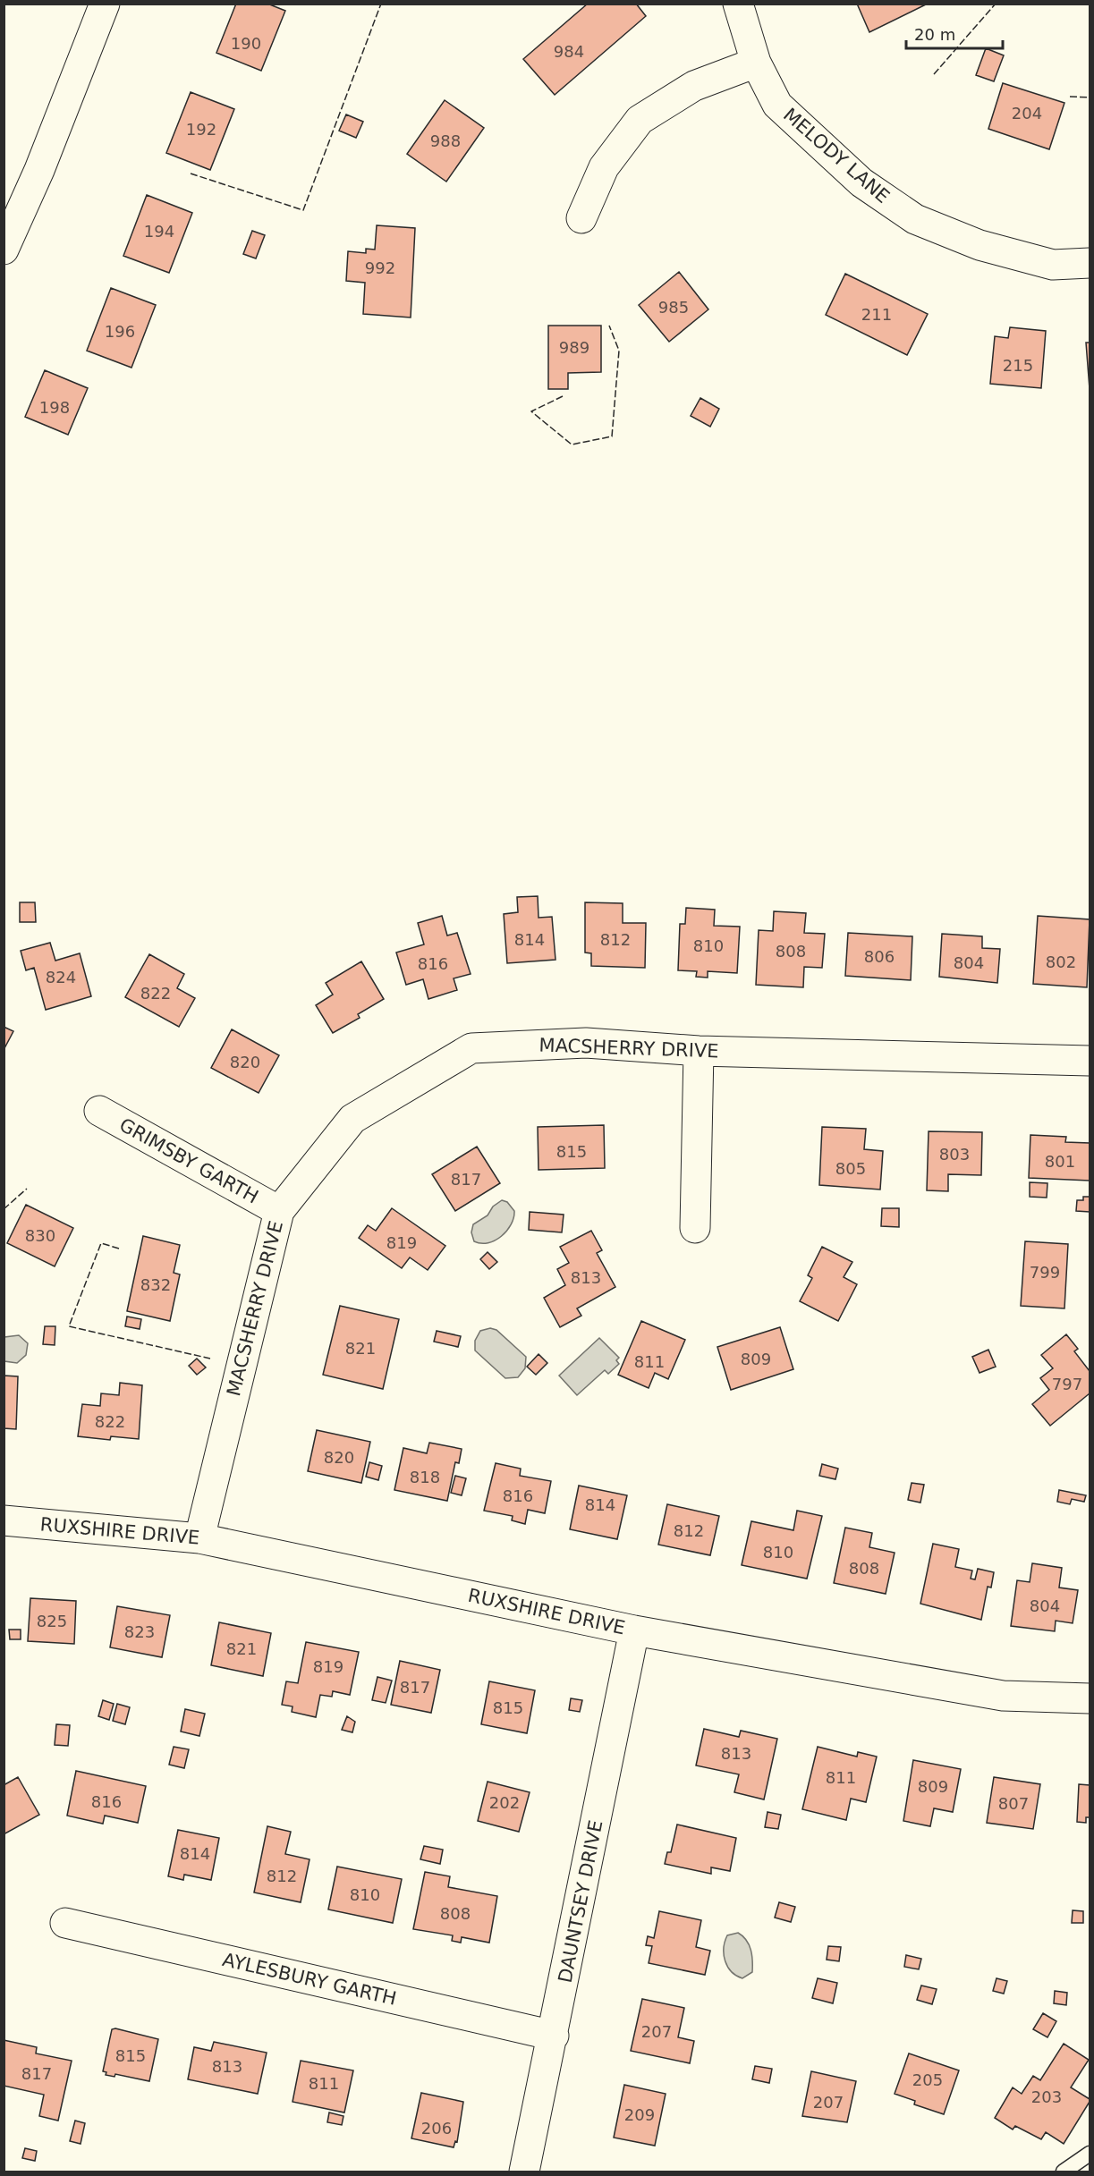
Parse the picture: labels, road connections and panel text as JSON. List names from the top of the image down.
{
  "streets": {
    "street": [
      "MELODY LANE",
      "MACSHERRY DRIVE",
      "GRIMSBY GARTH",
      "RUXSHIRE DRIVE",
      "DAUNTSEY DRIVE",
      "AYLESBURY GARTH"
    ]
  },
  "crossings": [
    ["MACSHERRY DRIVE", "GRIMSBY GARTH"],
    ["MACSHERRY DRIVE", "RUXSHIRE DRIVE"],
    ["RUXSHIRE DRIVE", "DAUNTSEY DRIVE"],
    ["DAUNTSEY DRIVE", "AYLESBURY GARTH"]
  ],
  "house_numbers": [
    "190",
    "984",
    "204",
    "192",
    "988",
    "194",
    "992",
    "985",
    "211",
    "196",
    "989",
    "215",
    "198",
    "814",
    "812",
    "810",
    "808",
    "806",
    "802",
    "804",
    "816",
    "824",
    "822",
    "820",
    "815",
    "803",
    "801",
    "805",
    "817",
    "830",
    "819",
    "799",
    "813",
    "832",
    "821",
    "809",
    "811",
    "797",
    "822",
    "820",
    "818",
    "816",
    "814",
    "812",
    "810",
    "808",
    "804",
    "825",
    "823",
    "821",
    "819",
    "817",
    "815",
    "813",
    "811",
    "809",
    "816",
    "202",
    "807",
    "814",
    "812",
    "810",
    "808",
    "207",
    "815",
    "813",
    "817",
    "205",
    "811",
    "203",
    "207",
    "209",
    "206"
  ],
  "scale_bar": "20 m"
}
